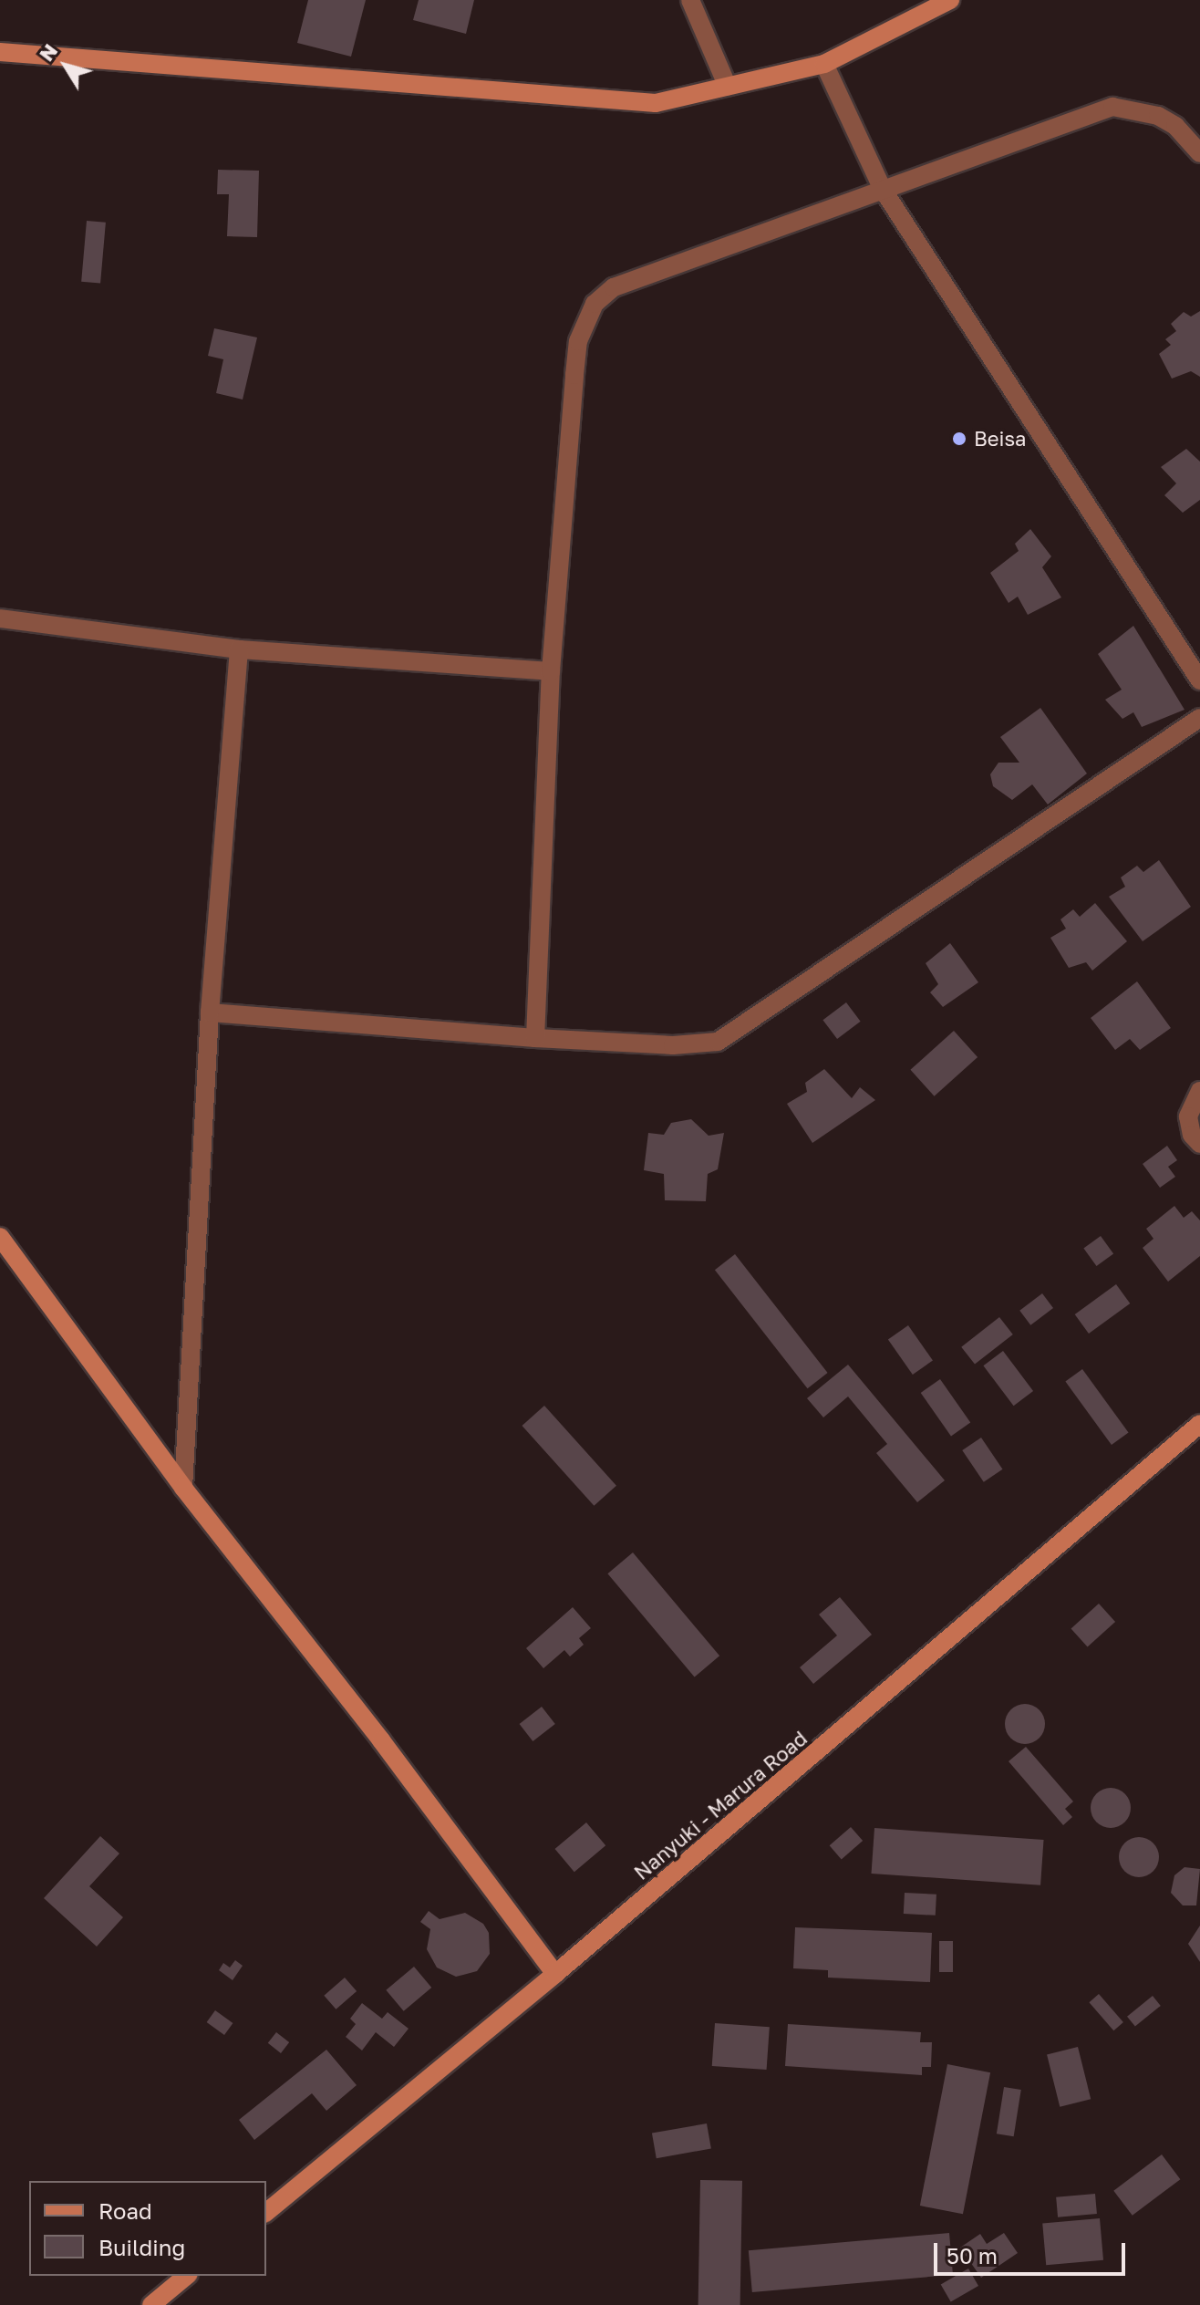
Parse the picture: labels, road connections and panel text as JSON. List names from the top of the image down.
{
  "streets": {
    "street": ["Nanyuki - Marura Road"]
  },
  "places": ["Beisa"],
  "legend": ["Road", "Building"],
  "scale_bar": "50 m",
  "north": "top left"
}
